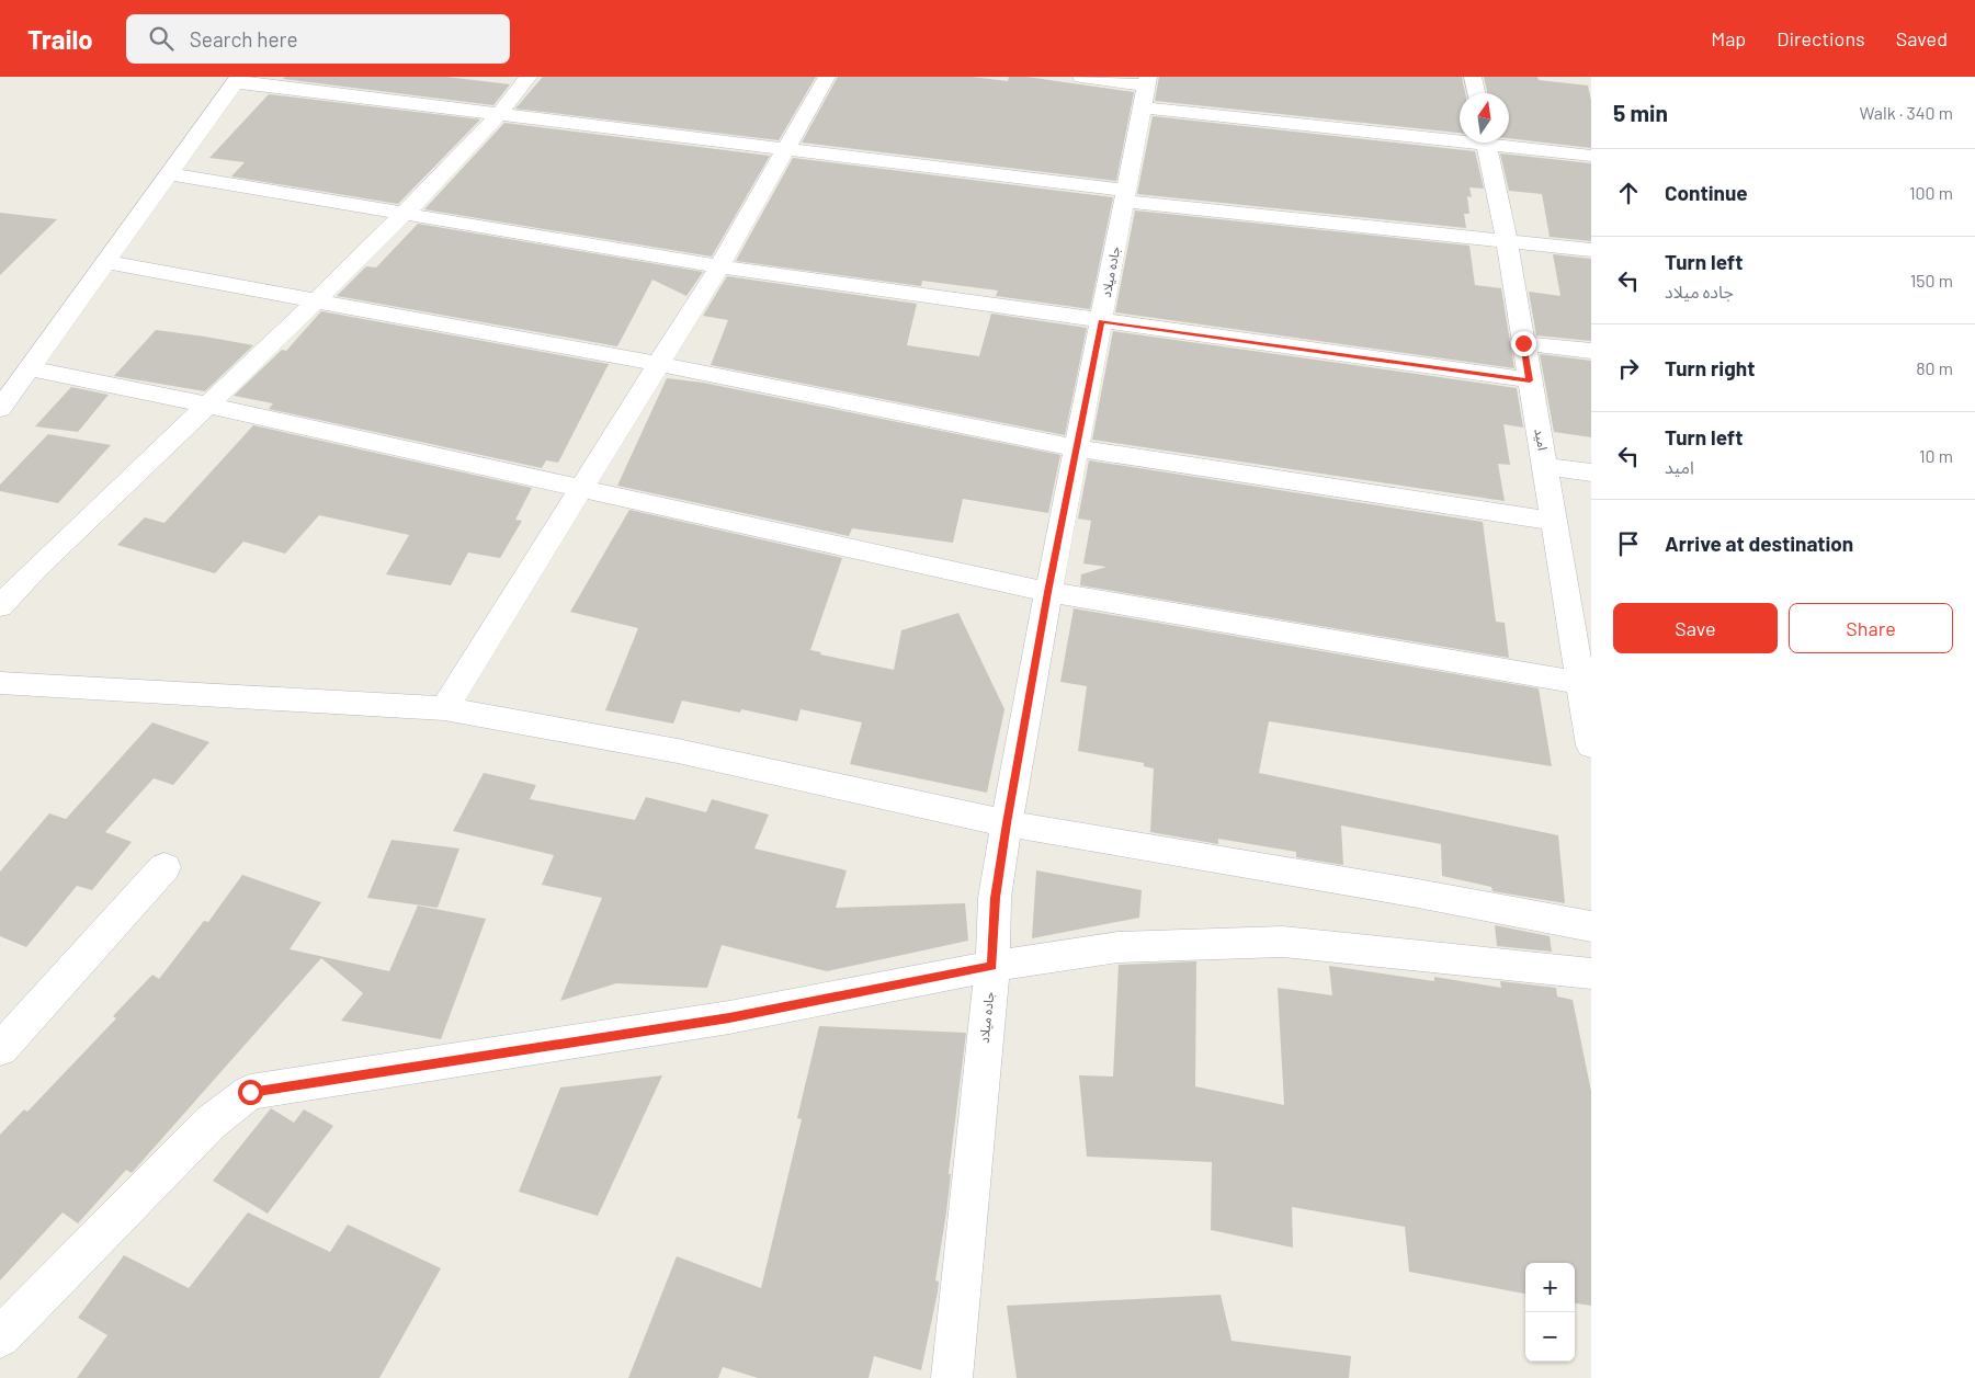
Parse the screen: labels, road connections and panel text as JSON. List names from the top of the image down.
{
  "streets": {
    "street": ["جاده میلاد", "امید"]
  },
  "north": "top",
  "page": {
    "header": "Trailo",
    "search": "Search here",
    "nav": ["Map", "Directions", "Saved"],
    "heading": ["5 min", "Walk · 340 m"],
    "list": [
      ["Continue", "100 m"],
      ["Turn left", "جاده میلاد", "150 m"],
      ["Turn right", "80 m"],
      ["Turn left", "امید", "10 m"],
      "Arrive at destination"
    ],
    "buttons": ["Save", "Share"],
    "map_buttons": ["+", "−"]
  }
}
